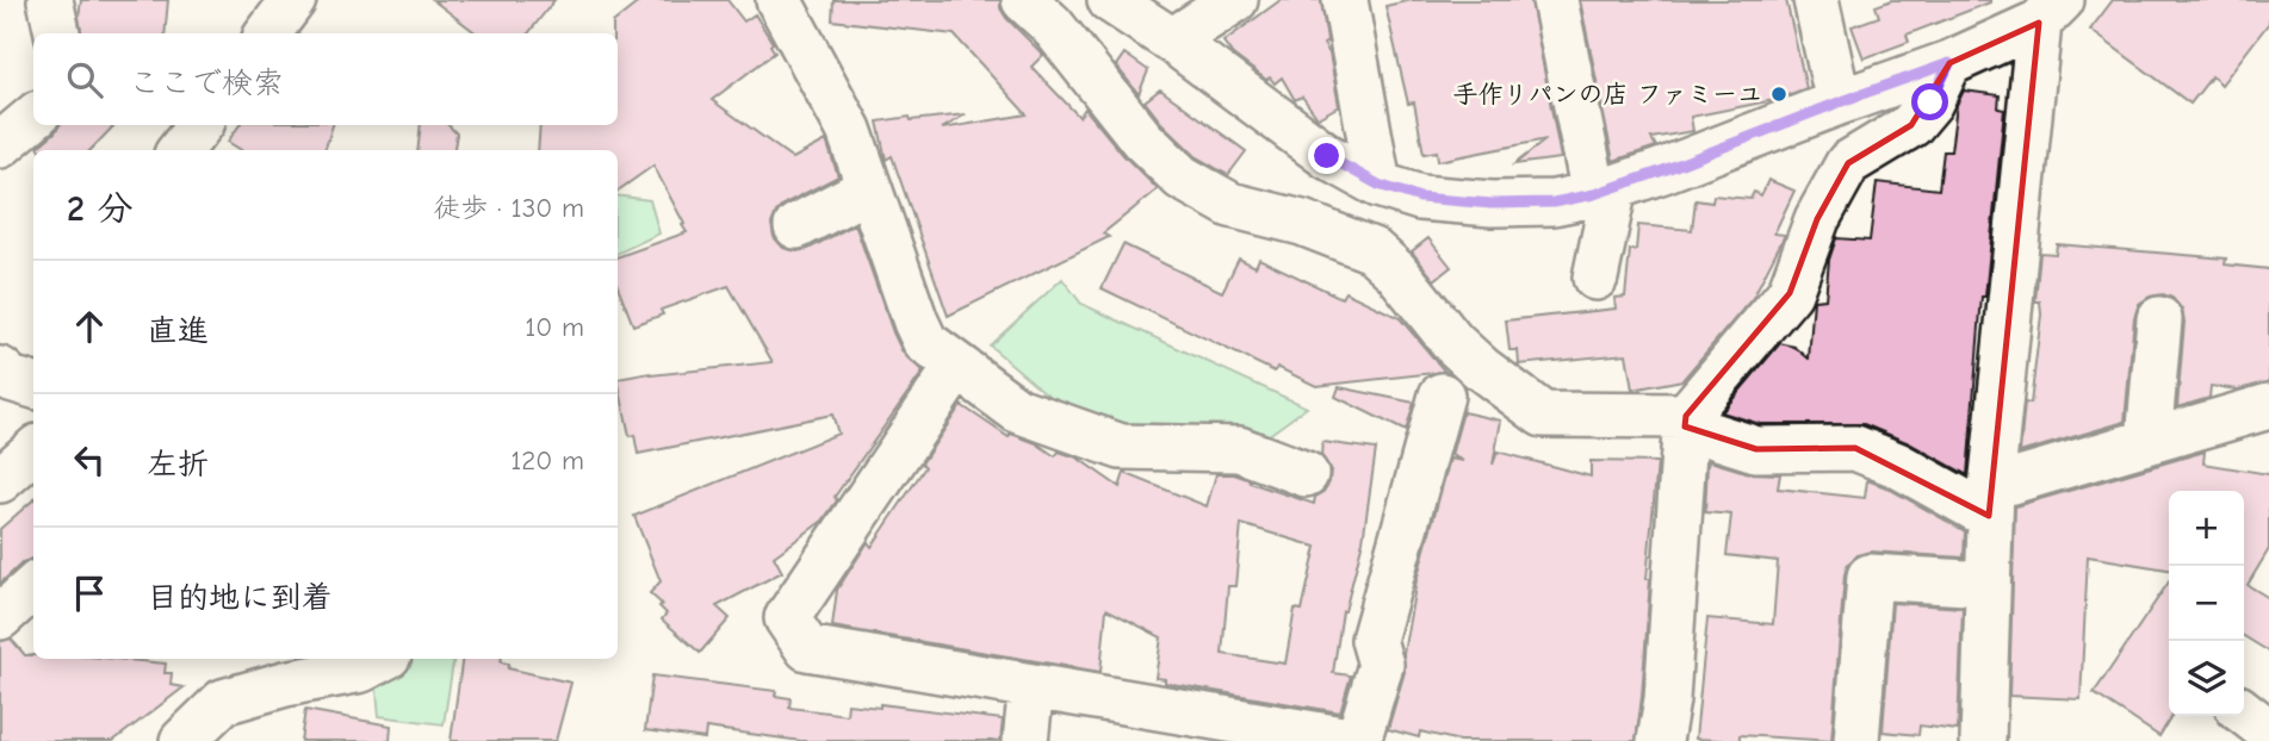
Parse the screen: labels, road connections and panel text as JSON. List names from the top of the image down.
{
  "places": ["手作リパンの店 ファミーユ"],
  "page": {
    "search": "ここで検索",
    "heading": ["2 分", "徒歩 · 130 m"],
    "list": [
      ["直進", "10 m"],
      ["左折", "120 m"],
      "目的地に到着"
    ],
    "map_buttons": ["+", "−"]
  }
}
